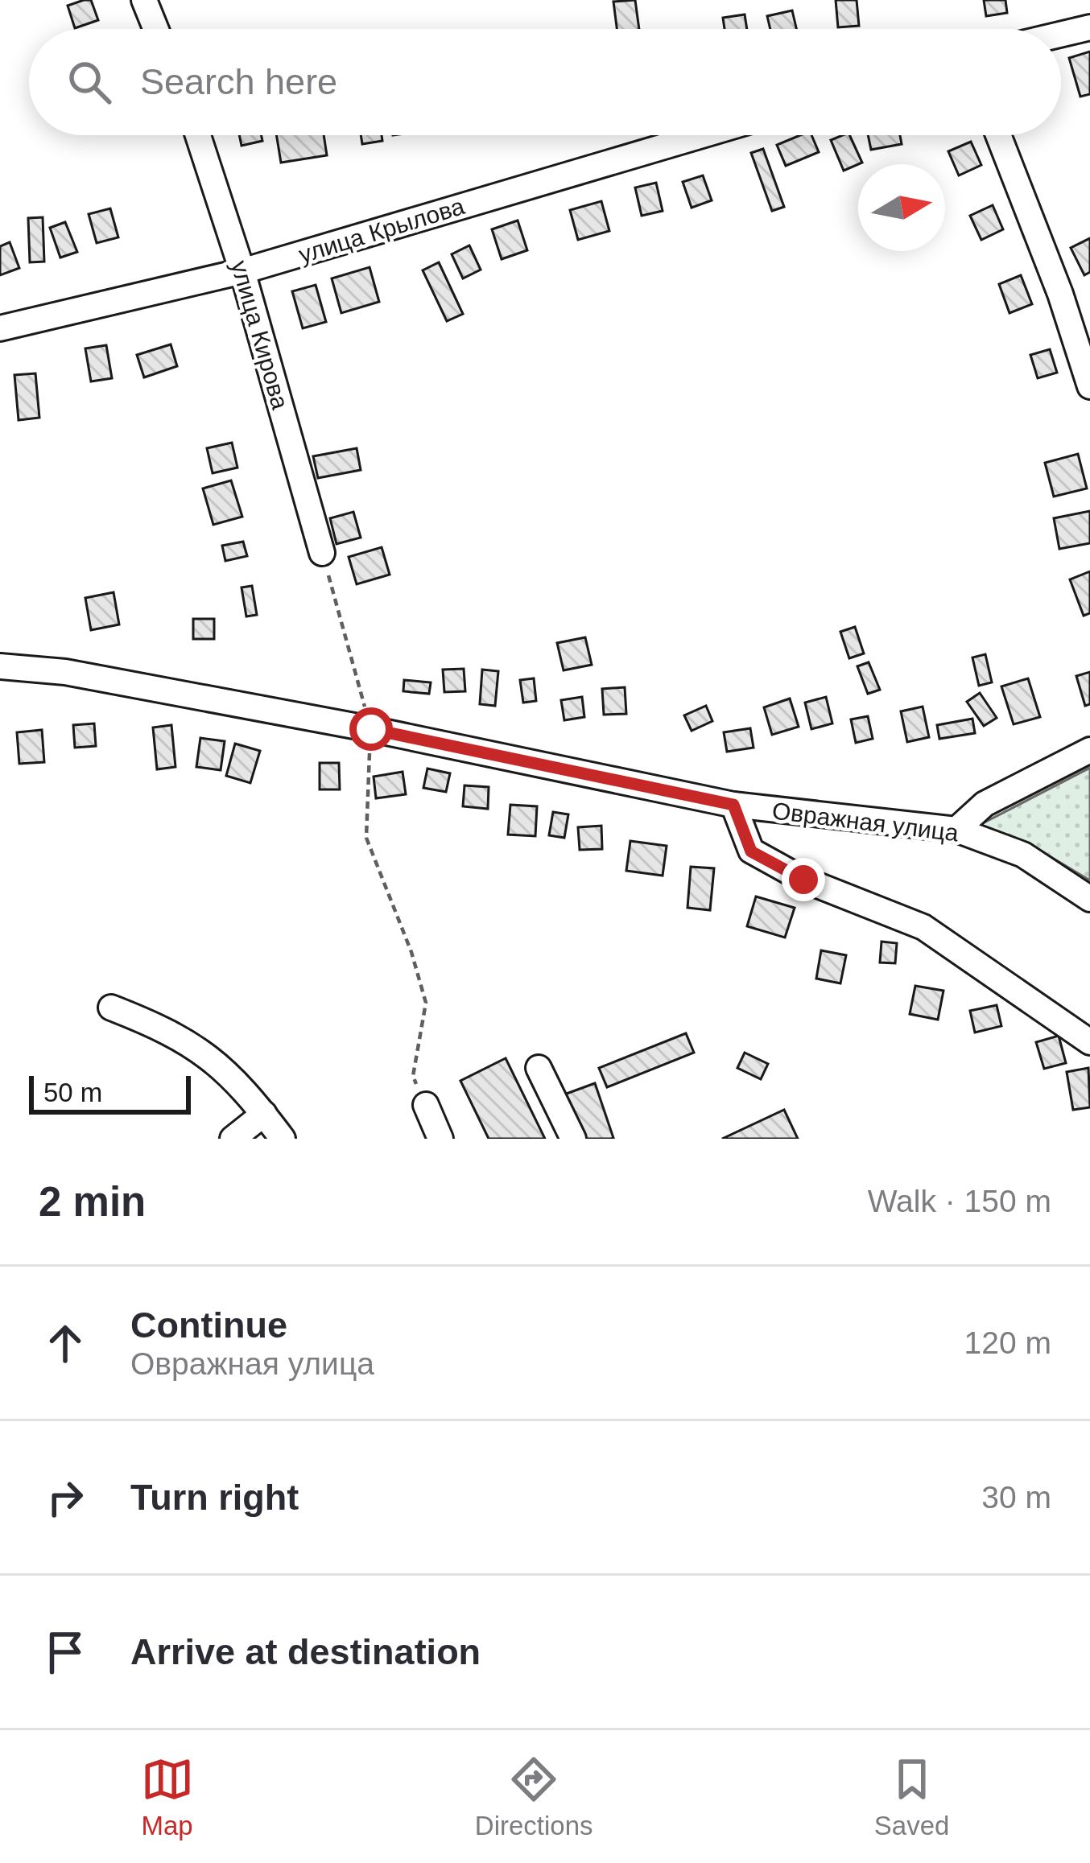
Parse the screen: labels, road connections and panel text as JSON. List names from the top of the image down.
{
  "streets": {
    "street": ["улица Крылова", "улица Кирова", "Овражная улица"]
  },
  "crossings": [
    ["улица Крылова", "улица Кирова"]
  ],
  "scale_bar": "50 m",
  "north": "right",
  "page": {
    "search": "Search here",
    "scale": "50 m",
    "heading": ["2 min", "Walk · 150 m"],
    "list": [
      ["Continue", "Овражная улица", "120 m"],
      ["Turn right", "30 m"],
      "Arrive at destination"
    ],
    "nav": ["Map", "Directions", "Saved"]
  }
}
